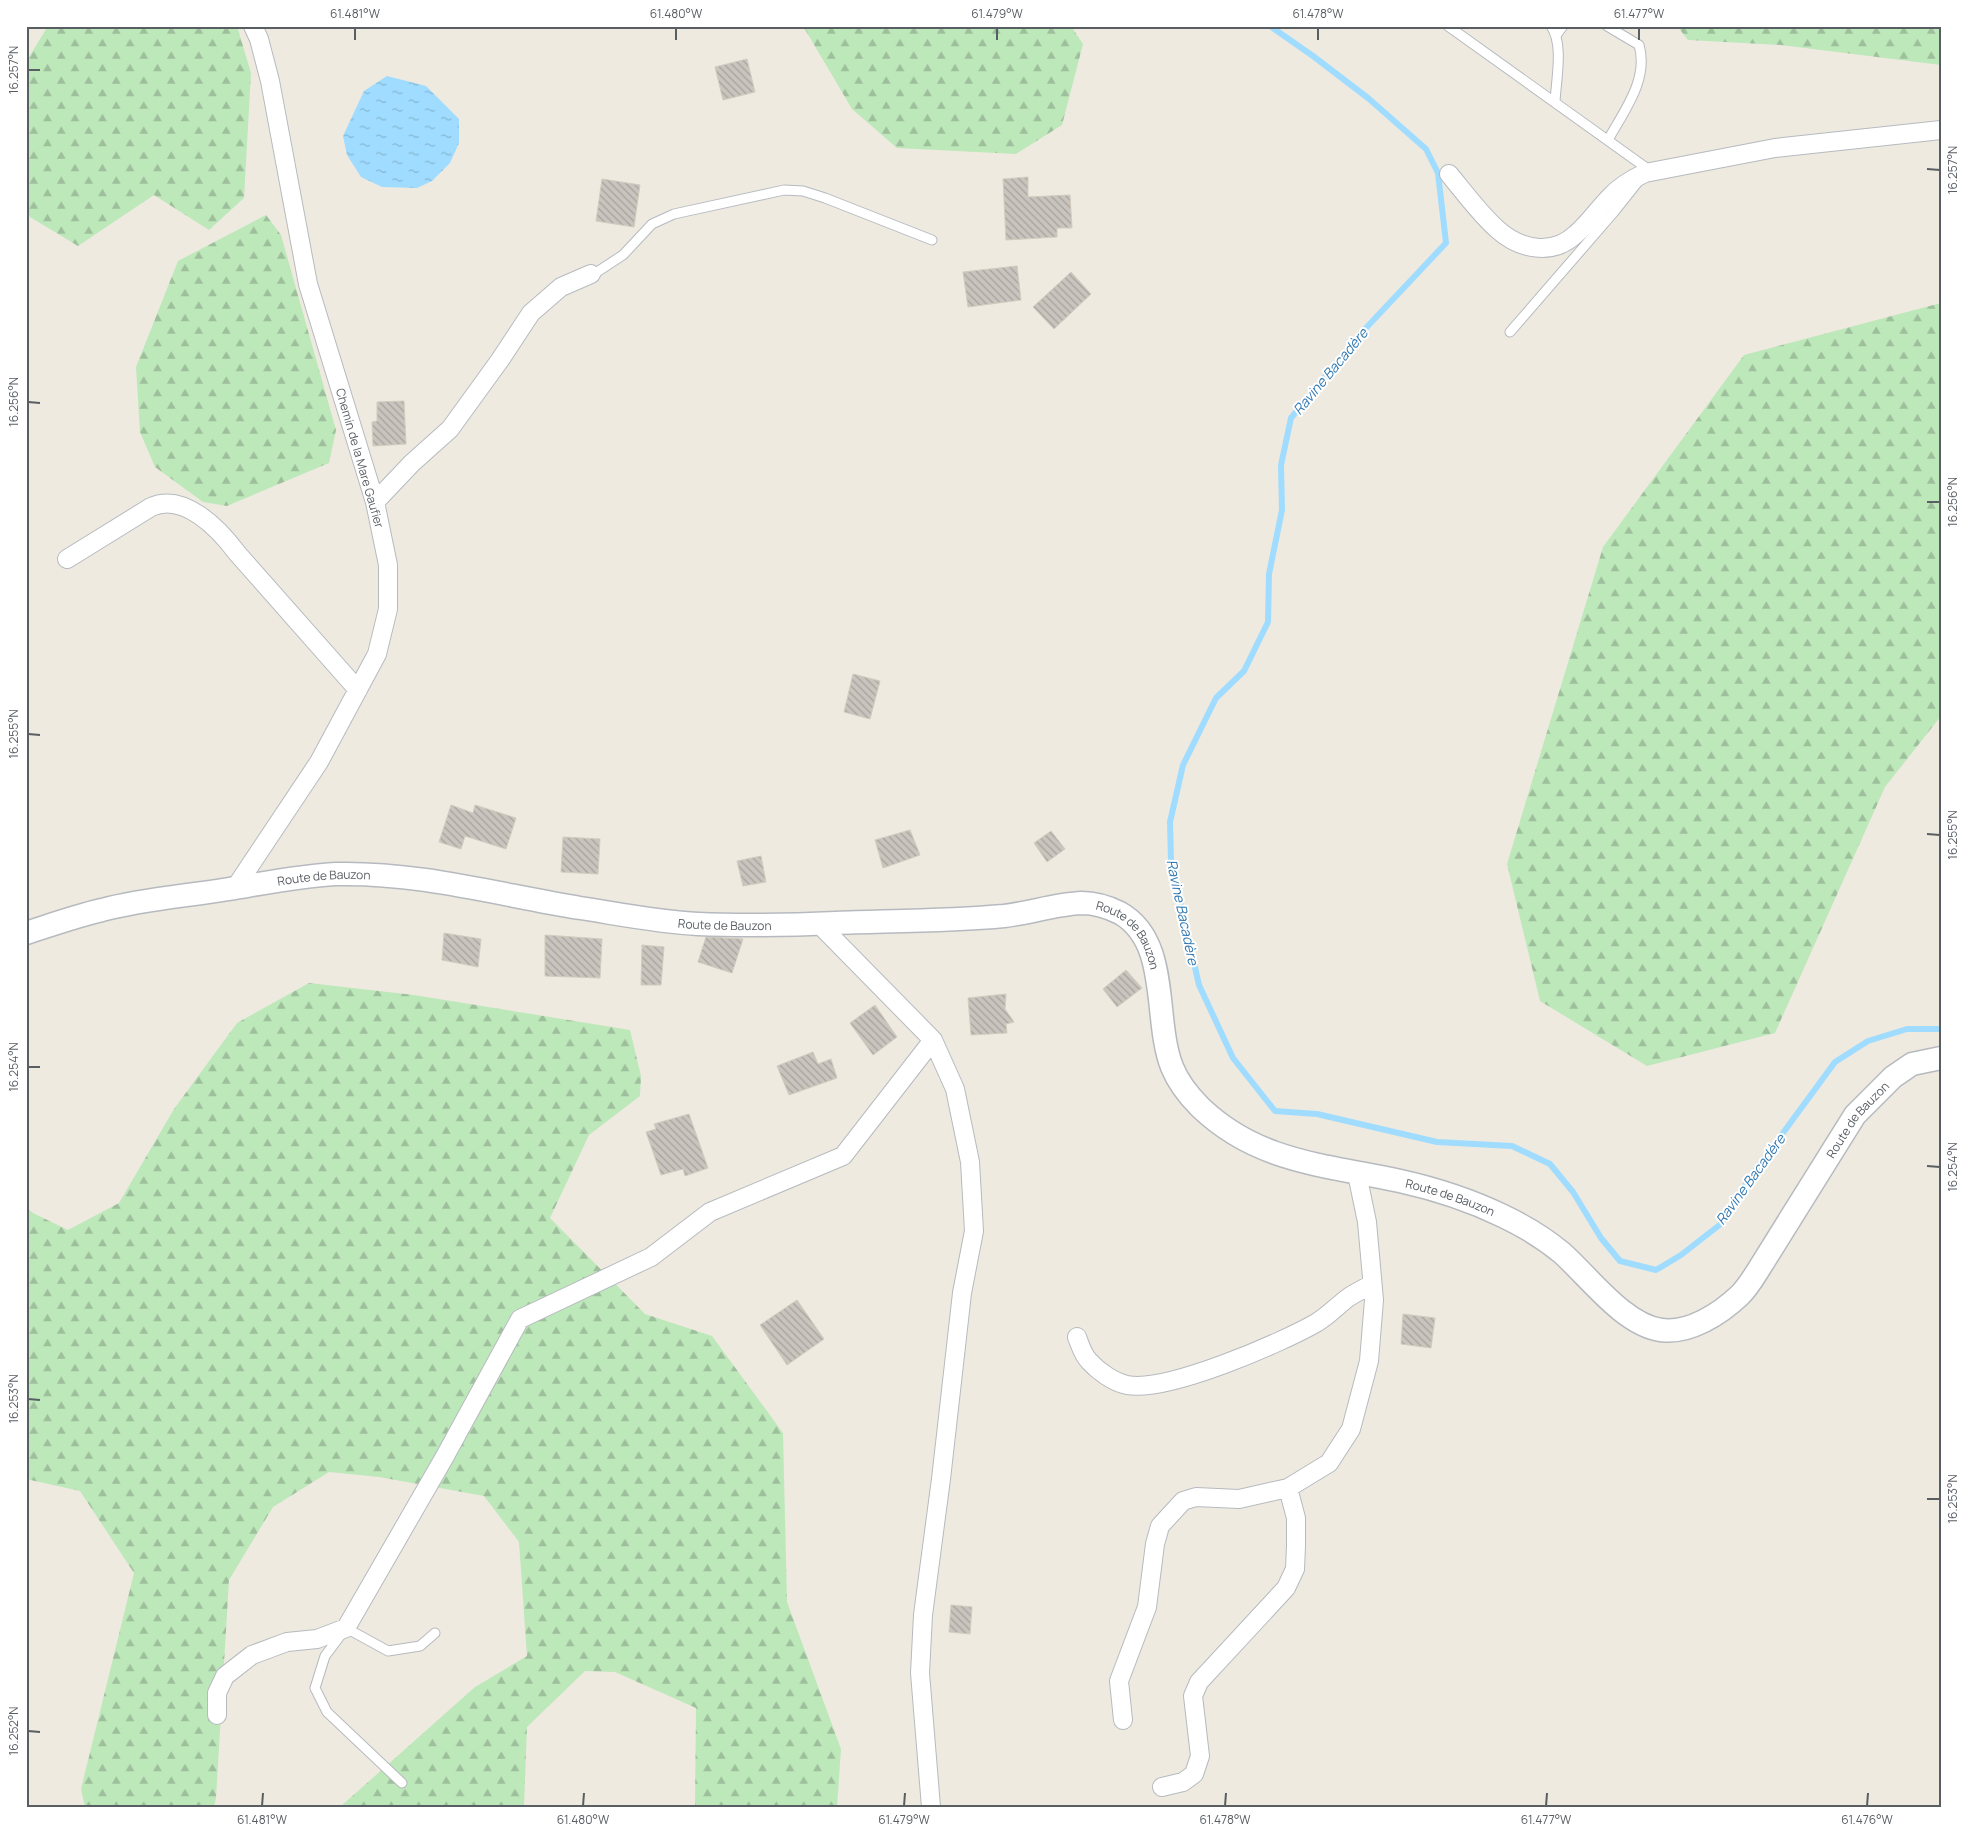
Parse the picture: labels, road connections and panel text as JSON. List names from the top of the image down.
{
  "streets": {
    "street": ["Chemin de la Mare Gaufier", "Route de Bauzon"]
  },
  "crossings": [
    ["Chemin de la Mare Gaufier", "Route de Bauzon"]
  ],
  "water": ["Ravine Bacadère"],
  "coordinates": [
    "61.481°W",
    "61.480°W",
    "61.479°W",
    "61.478°W",
    "61.477°W",
    "16.257°N",
    "16.256°N",
    "16.255°N",
    "16.254°N",
    "16.253°N",
    "16.252°N",
    "61.476°W"
  ]
}
